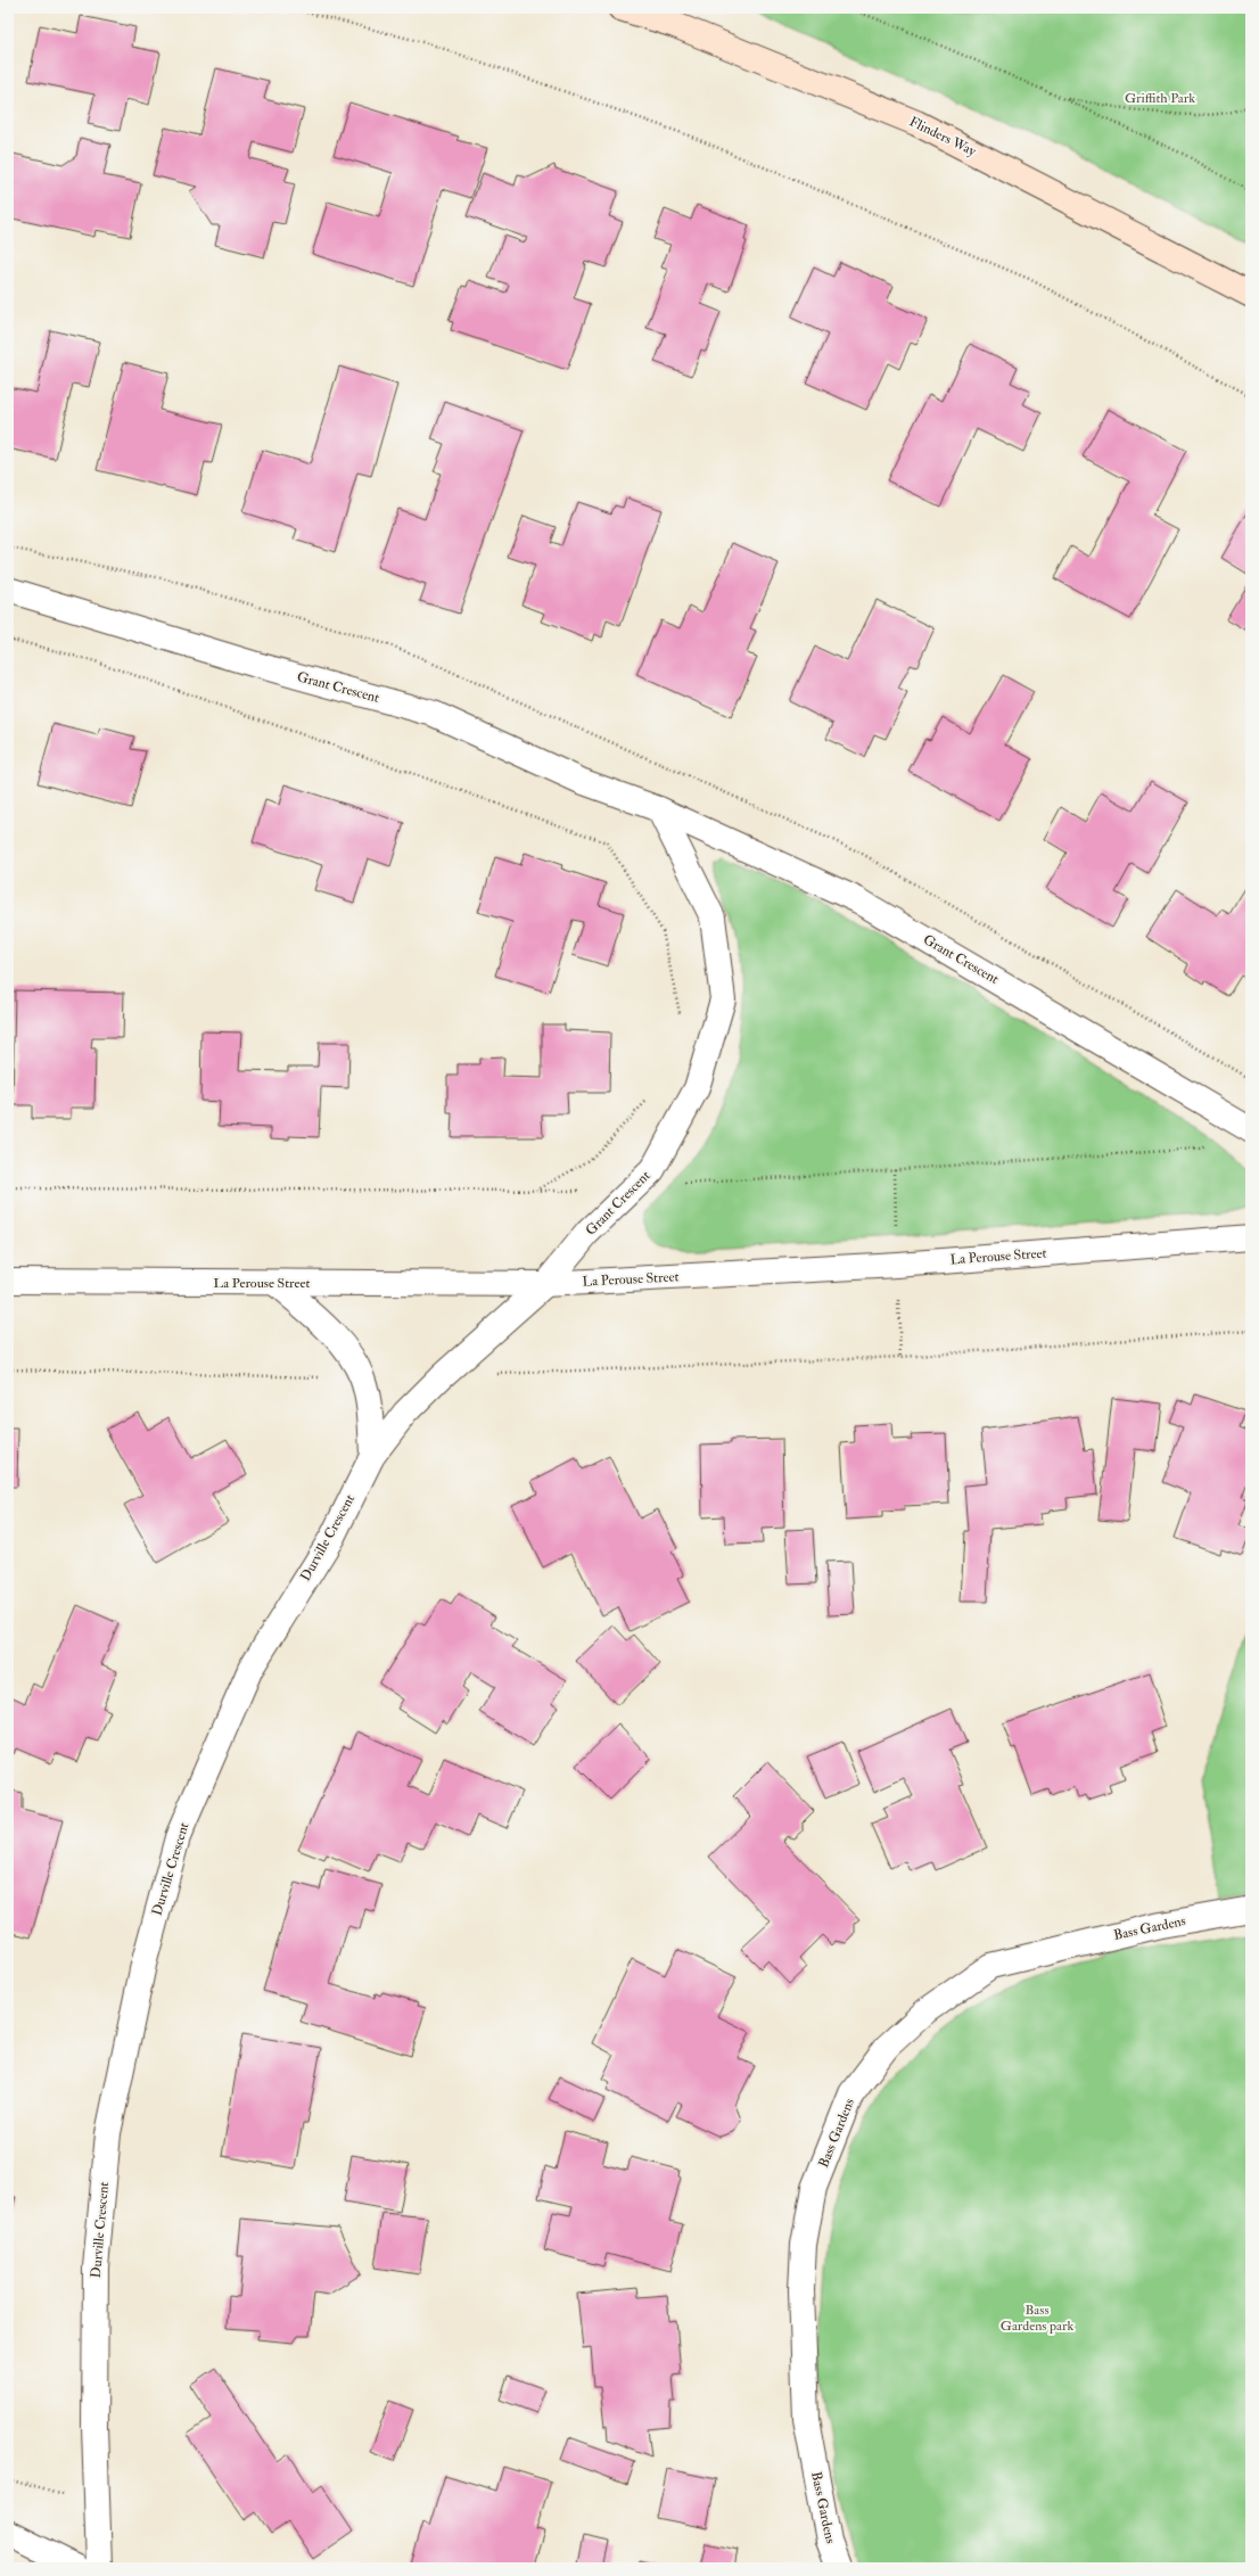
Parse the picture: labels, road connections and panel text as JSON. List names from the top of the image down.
{
  "streets": {
    "street": [
      "Flinders Way",
      "Grant Crescent",
      "La Perouse Street",
      "Durville Crescent",
      "Bass Gardens"
    ]
  },
  "crossings": [
    ["Grant Crescent", "La Perouse Street"],
    ["Grant Crescent", "Durville Crescent"],
    ["La Perouse Street", "Durville Crescent"]
  ],
  "parks": ["Griffith Park", "Bass Gardens park"]
}
